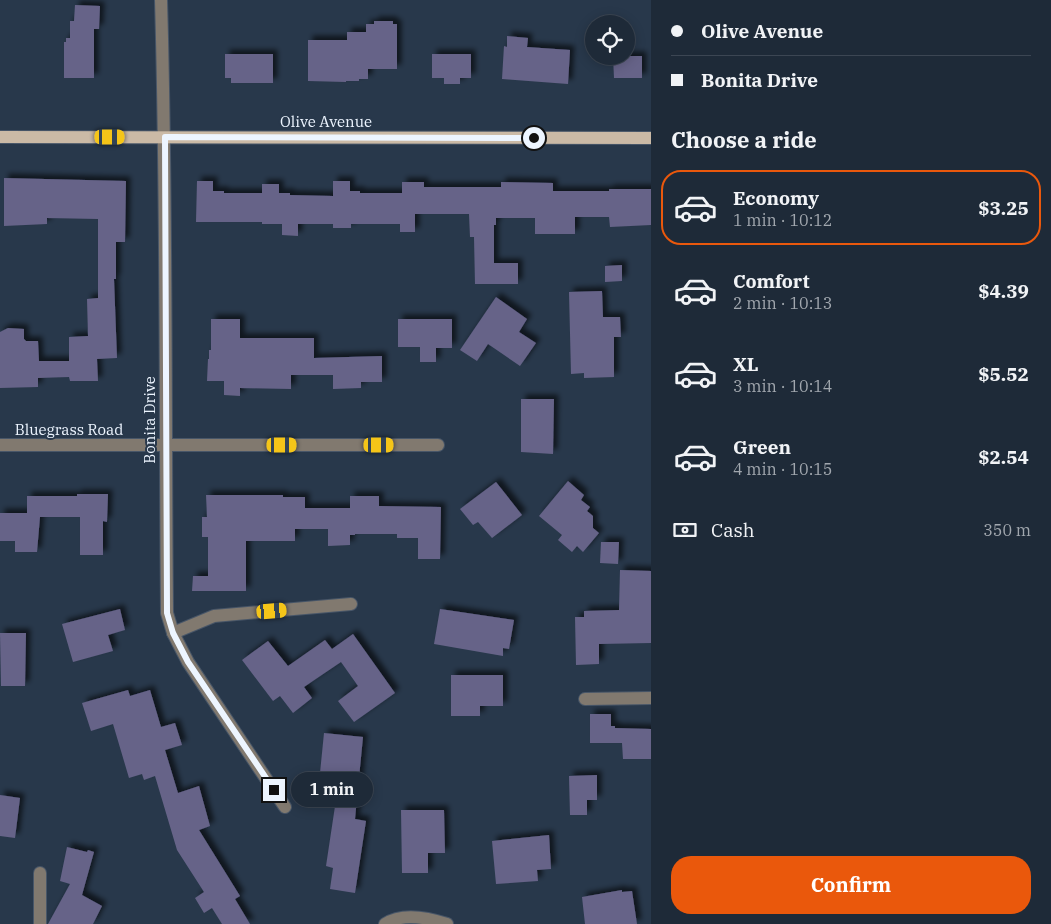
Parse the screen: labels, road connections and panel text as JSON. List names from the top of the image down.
{
  "streets": {
    "main road": ["Olive Avenue"],
    "street": ["Bonita Drive", "Bluegrass Road"]
  },
  "crossings": [
    ["Olive Avenue", "Bonita Drive"],
    ["Bonita Drive", "Bluegrass Road"]
  ],
  "page": {
    "banner": ["Olive Avenue", "Bonita Drive"],
    "heading": "Choose a ride",
    "list": [
      {
        "name": "Economy",
        "note": "1 min · 10:12",
        "value": "$3.25"
      },
      {
        "name": "Comfort",
        "note": "2 min · 10:13",
        "value": "$4.39"
      },
      {
        "name": "XL",
        "note": "3 min · 10:14",
        "value": "$5.52"
      },
      {
        "name": "Green",
        "note": "4 min · 10:15",
        "value": "$2.54"
      }
    ],
    "pay": ["Cash", "350 m"],
    "bubble": "1 min",
    "buttons": "Confirm"
  }
}
